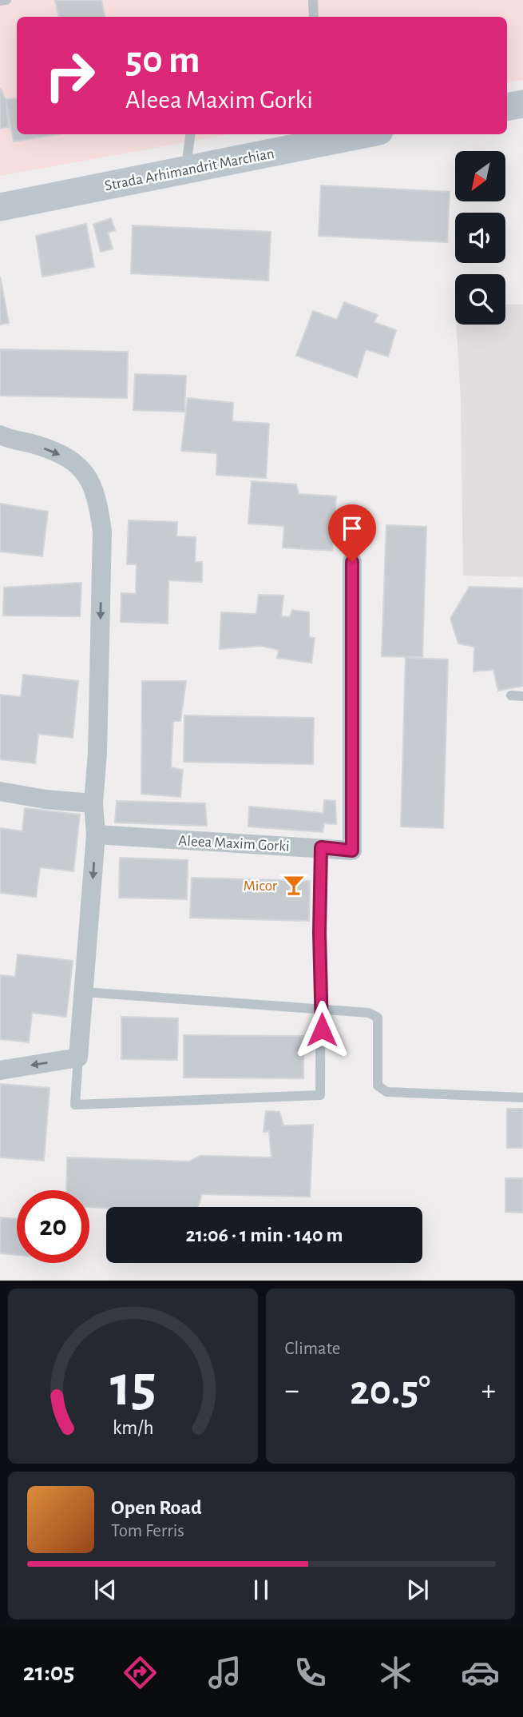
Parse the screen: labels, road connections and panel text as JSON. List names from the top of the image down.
{
  "streets": {
    "main road": ["Strada Arhimandrit Marchian"],
    "street": ["Aleea Maxim Gorki"]
  },
  "places": {
    "bar": ["Micor"]
  },
  "north": "bottom left",
  "page": {
    "turn": ["50 m", "Aleea Maxim Gorki"],
    "limit": "20",
    "trip": "21:06 · 1 min · 140 m",
    "tile": "Climate",
    "heat": ["−", "20.5°", "+"],
    "song": ["Open Road", "Tom Ferris"],
    "tabs": "21:05",
    "gauge": ["15", "km/h"]
  }
}
